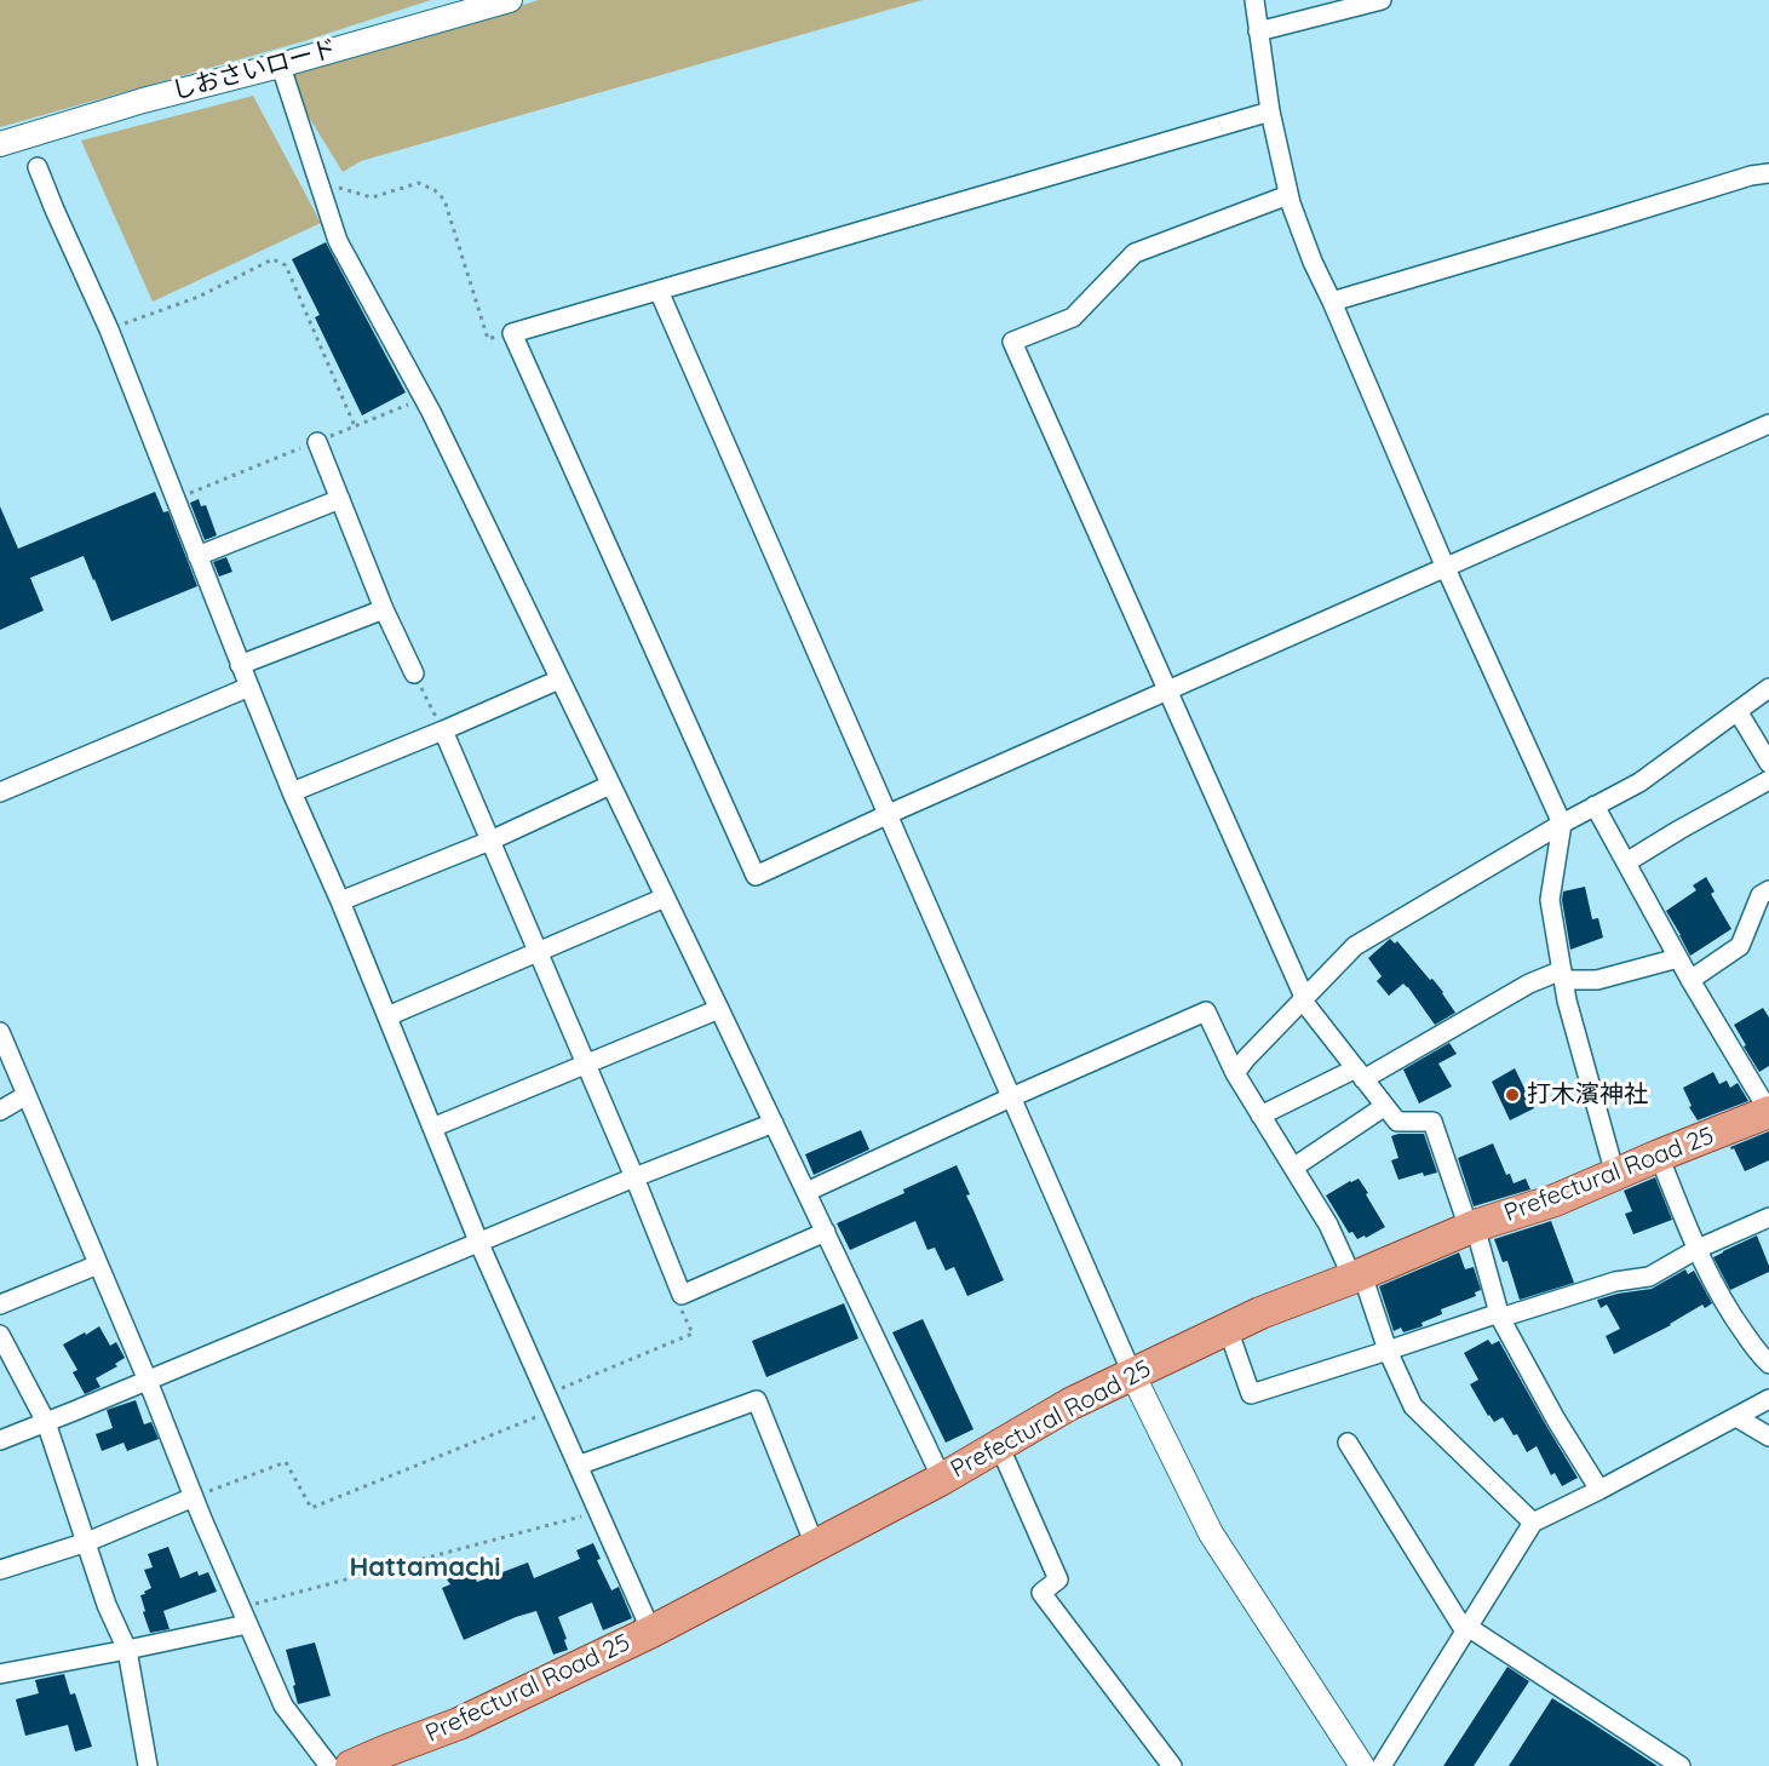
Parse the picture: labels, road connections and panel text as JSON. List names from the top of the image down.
{
  "streets": {
    "main road": ["Prefectural Road 25"],
    "street": ["しおさいロード"]
  },
  "districts": ["Hattamachi"],
  "places": ["打木濱神社"]
}
